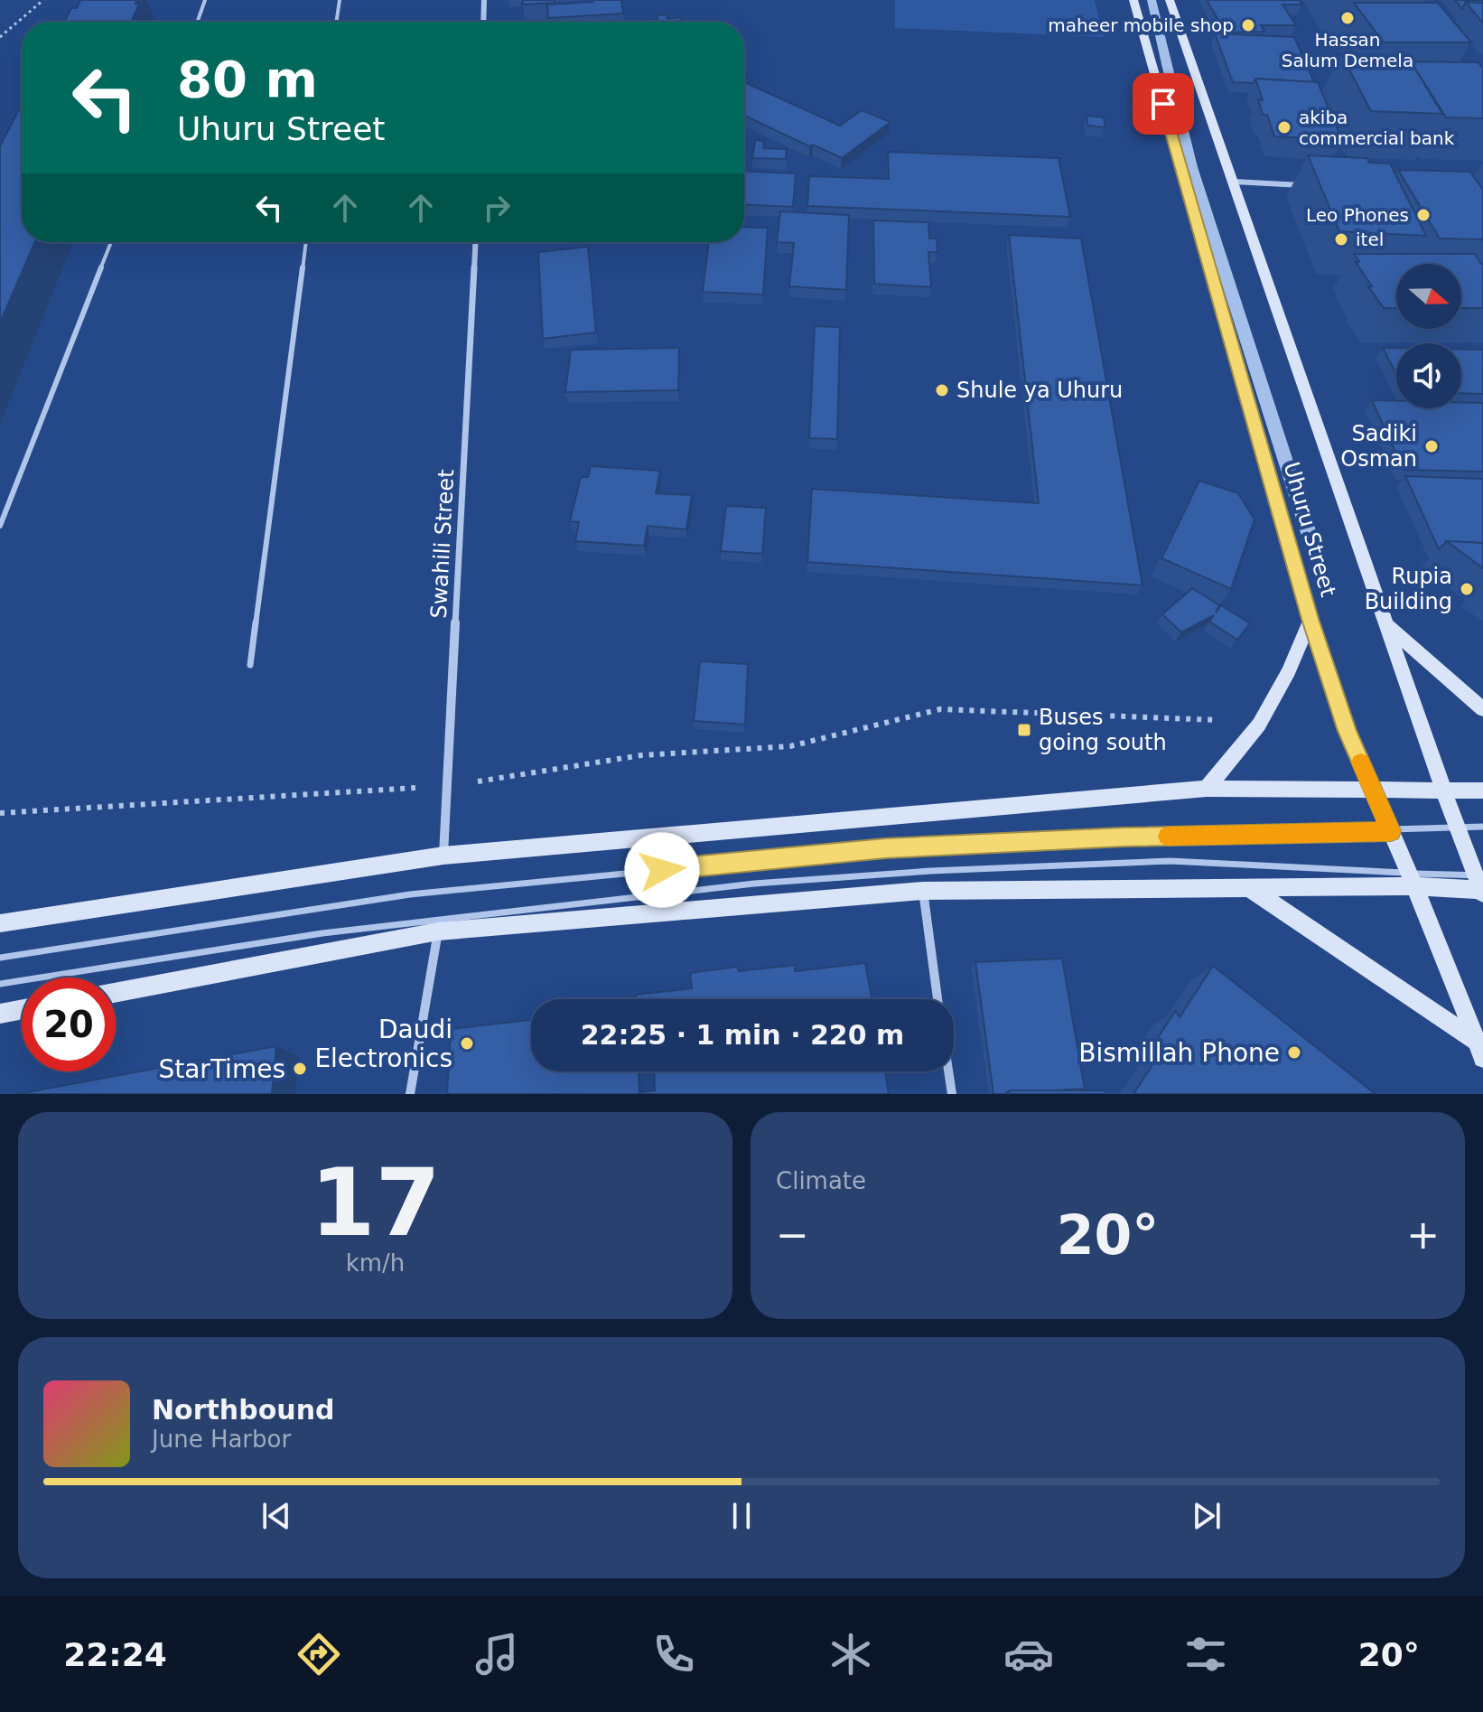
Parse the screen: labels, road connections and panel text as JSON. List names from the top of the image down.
{
  "streets": {
    "main road": ["Uhuru Street"],
    "street": ["Swahili Street"]
  },
  "places": {
    "other": [
      "Hassan Salum Demela",
      "maheer mobile shop",
      "akiba commercial bank",
      "Leo Phones",
      "itel",
      "Shule ya Uhuru",
      "Sadiki Osman",
      "Rupia Building",
      "Daudi Electronics",
      "Bismillah Phone",
      "StarTimes"
    ],
    "transit": ["Buses going south"]
  },
  "north": "right",
  "page": {
    "turn": ["80 m", "Uhuru Street"],
    "limit": "20",
    "trip": "22:25 · 1 min · 220 m",
    "tile": [
      ["17", "km/h"],
      "Climate"
    ],
    "heat": ["−", "20°", "+"],
    "song": ["Northbound", "June Harbor"],
    "tabs": ["22:24", "20°"]
  }
}
